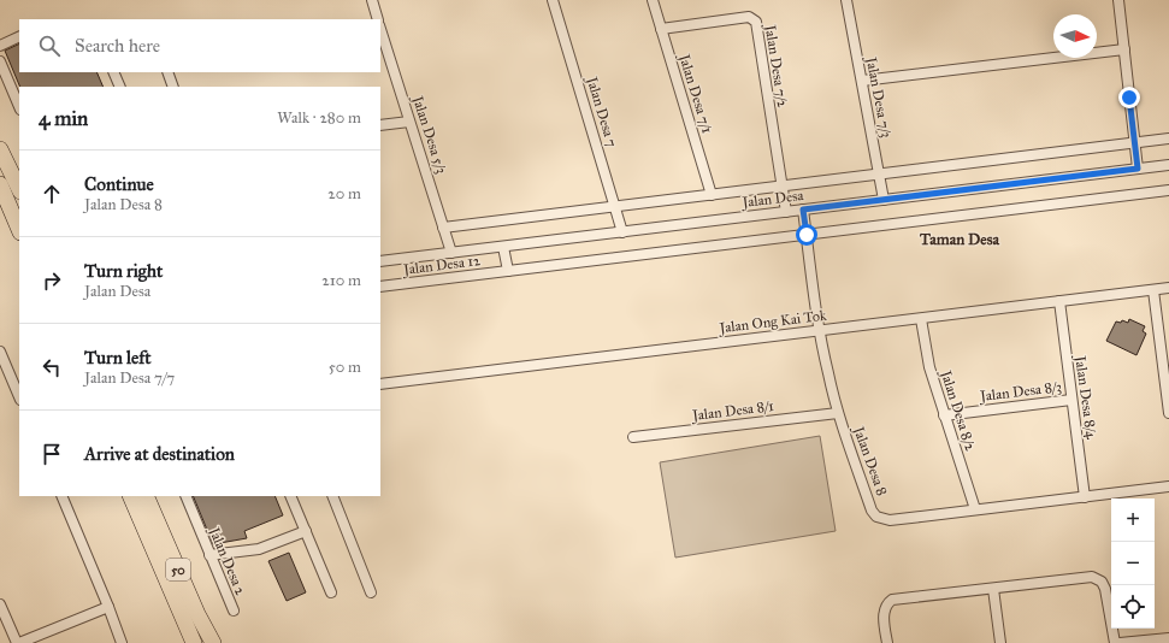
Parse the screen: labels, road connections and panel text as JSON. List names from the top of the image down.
{
  "streets": {
    "highway": ["50"],
    "street": [
      "Jalan Desa 7/2",
      "Jalan Desa 7/1",
      "Jalan Desa 7/3",
      "Jalan Desa 7",
      "Jalan Desa 5/3",
      "Jalan Desa",
      "Jalan Desa 12",
      "Jalan Ong Kai Tok",
      "Jalan Desa 8/3",
      "Jalan Desa 8/4",
      "Jalan Desa 8/1",
      "Jalan Desa 8/2",
      "Jalan Desa 8",
      "Jalan Desa 2"
    ]
  },
  "crossings": [
    ["Jalan Desa 7/2", "Jalan Desa 7/1"],
    ["Jalan Desa 7/2", "Jalan Desa"],
    ["Jalan Desa 7/1", "Jalan Desa"],
    ["Jalan Desa 7/3", "Jalan Desa"],
    ["Jalan Desa 7", "Jalan Desa"],
    ["Jalan Desa 5/3", "Jalan Desa"],
    ["Jalan Desa", "Jalan Desa 8"],
    ["Jalan Ong Kai Tok", "Jalan Desa 8/4"],
    ["Jalan Ong Kai Tok", "Jalan Desa 8/2"],
    ["Jalan Ong Kai Tok", "Jalan Desa 8"],
    ["Jalan Desa 8/3", "Jalan Desa 8/4"],
    ["Jalan Desa 8/3", "Jalan Desa 8/2"],
    ["Jalan Desa 8/4", "Jalan Desa 8"],
    ["Jalan Desa 8/1", "Jalan Desa 8"],
    ["Jalan Desa 8/2", "Jalan Desa 8"]
  ],
  "districts": ["Taman Desa"],
  "north": "right",
  "page": {
    "search": "Search here",
    "heading": ["4 min", "Walk · 280 m"],
    "list": [
      ["Continue", "Jalan Desa 8", "20 m"],
      ["Turn right", "Jalan Desa", "210 m"],
      ["Turn left", "Jalan Desa 7/7", "50 m"],
      "Arrive at destination"
    ],
    "map_buttons": ["+", "−"]
  }
}
